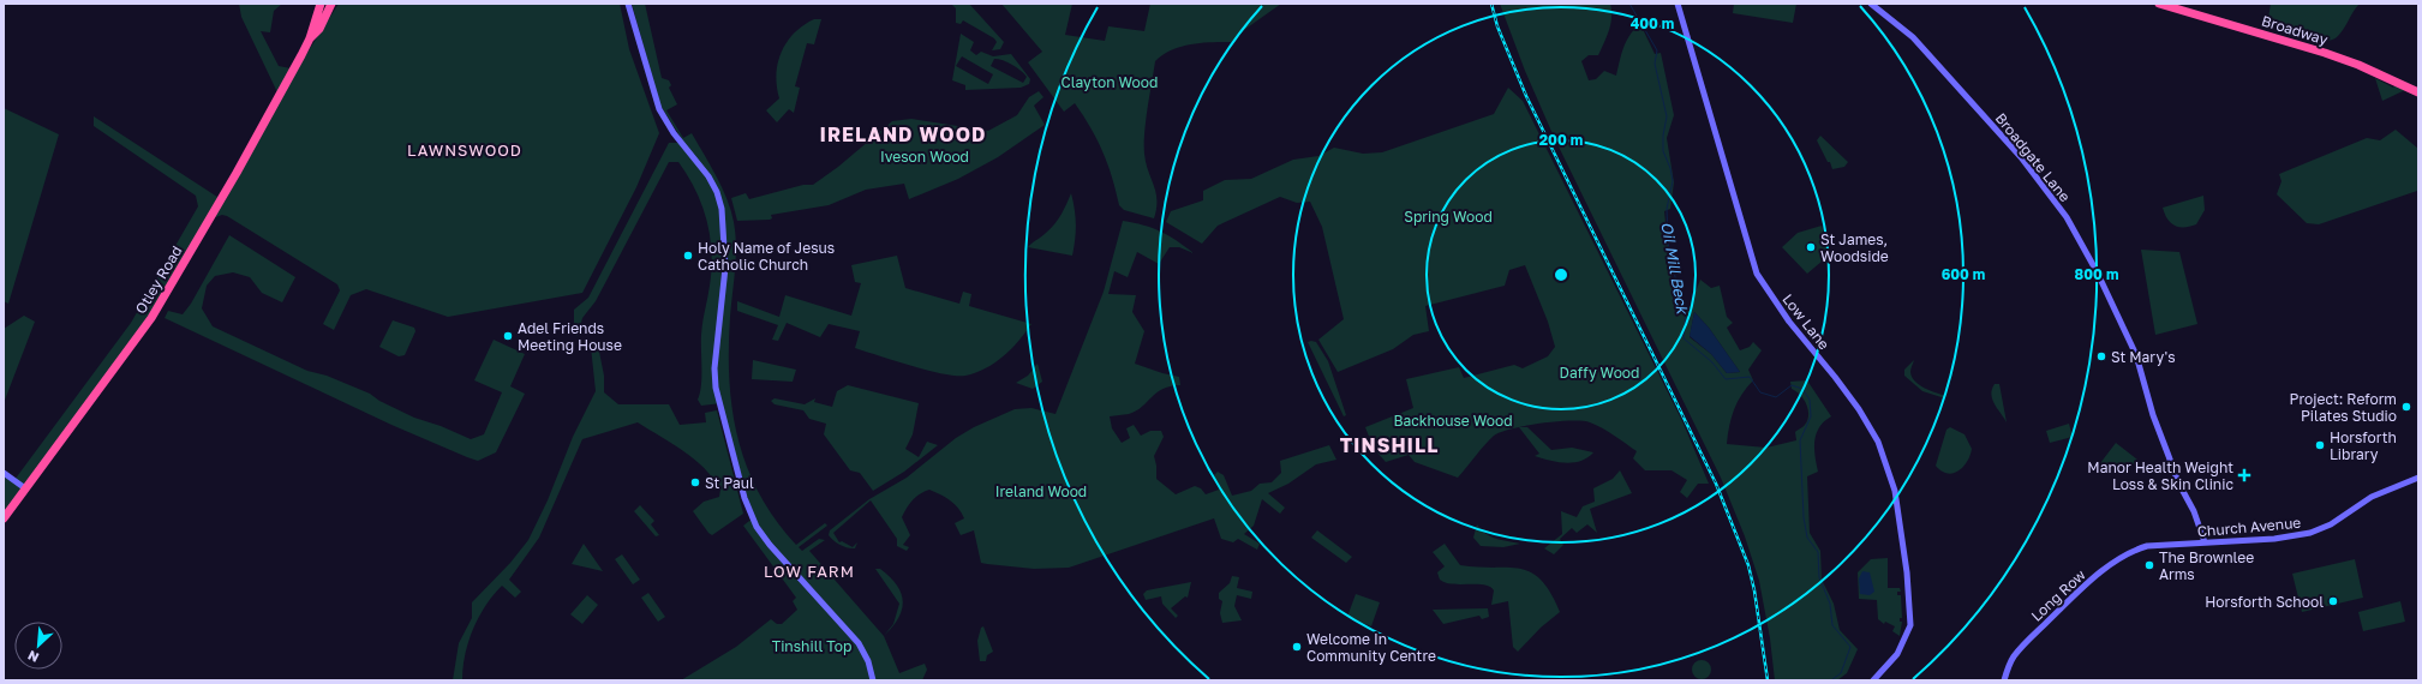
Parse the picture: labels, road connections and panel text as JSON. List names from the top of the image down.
{
  "streets": {
    "highway": ["Broadway", "Otley Road"],
    "street": [
      "Broadgate Lane",
      "Low Lane",
      "Church Avenue",
      "Long Row"
    ]
  },
  "crossings": [
    ["Broadgate Lane", "Church Avenue"],
    ["Church Avenue", "Long Row"]
  ],
  "districts": [
    "IRELAND WOOD",
    "LAWNSWOOD",
    "TINSHILL",
    "LOW FARM"
  ],
  "water": ["Oil Mill Beck"],
  "parks": [
    "Clayton Wood",
    "Iveson Wood",
    "Spring Wood",
    "Daffy Wood",
    "Backhouse Wood",
    "Ireland Wood",
    "Tinshill Top"
  ],
  "places": {
    "other": [
      "St James, Woodside",
      "Holy Name of Jesus Catholic Church",
      "Adel Friends Meeting House",
      "St Mary's",
      "Project: Reform Pilates Studio",
      "Horsforth Library",
      "St Paul",
      "The Brownlee Arms",
      "Horsforth School",
      "Welcome In Community Centre"
    ],
    "health": ["Manor Health Weight Loss & Skin Clinic"]
  },
  "north": "bottom left",
  "rings": [
    "400 m",
    "200 m",
    "600 m",
    "800 m"
  ]
}
